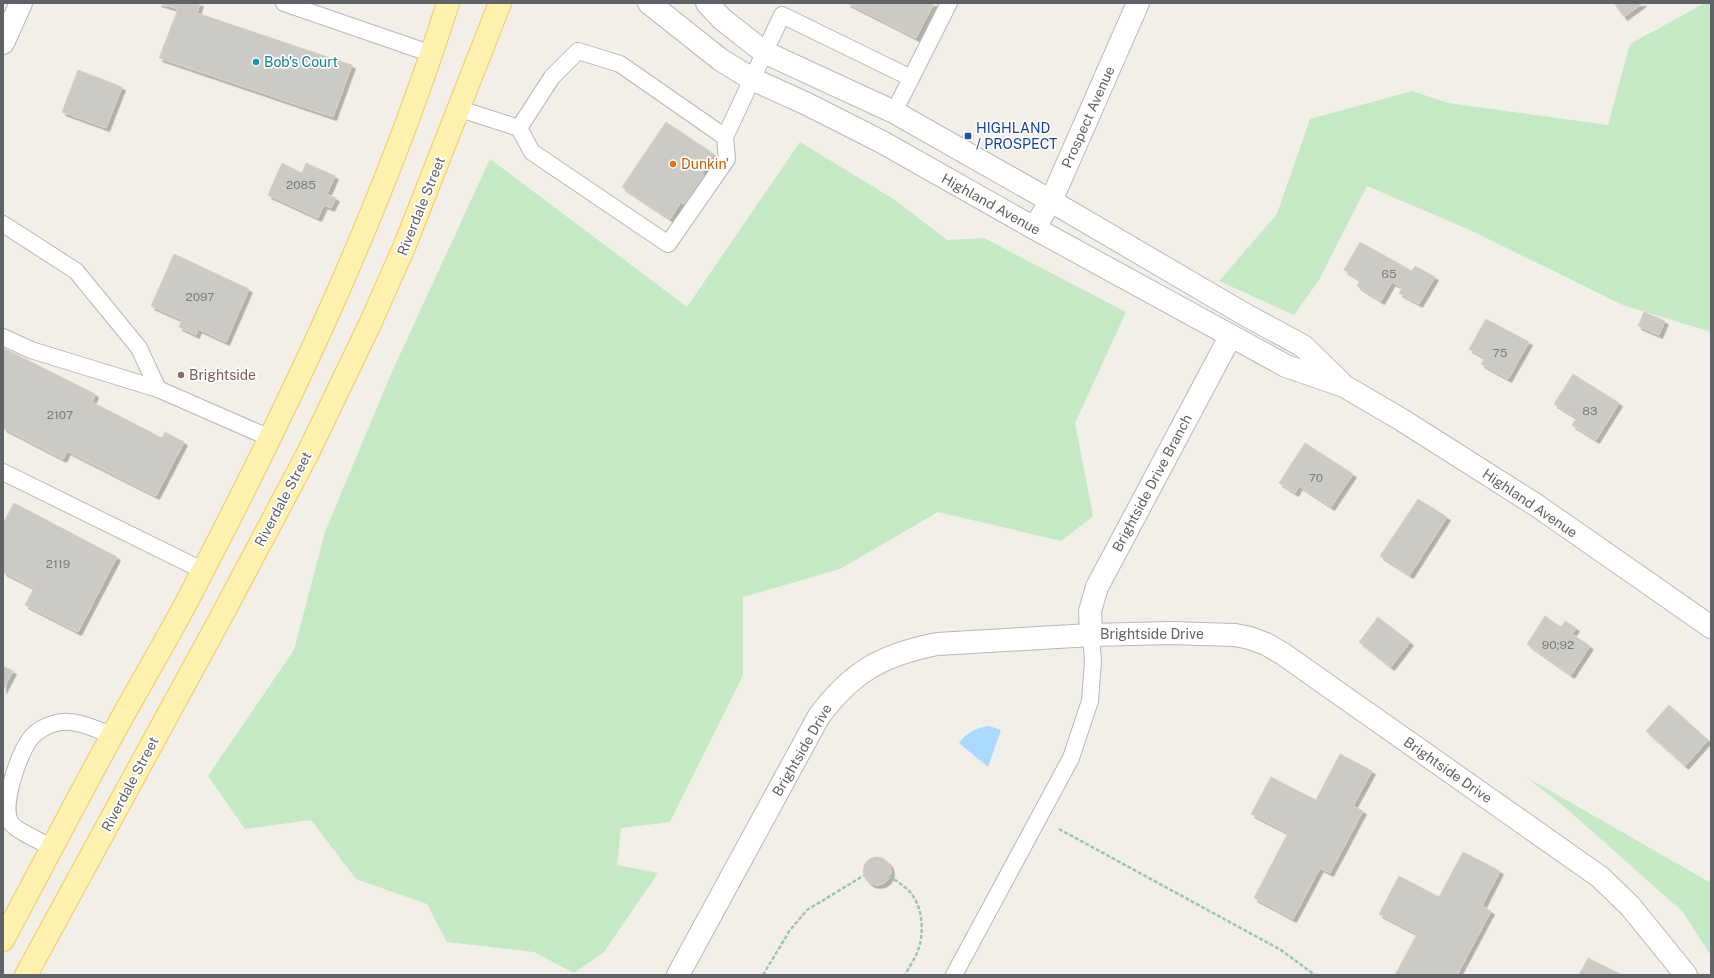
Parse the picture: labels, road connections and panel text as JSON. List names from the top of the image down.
{
  "streets": {
    "main road": [
      "Prospect Avenue",
      "Highland Avenue",
      "Riverdale Street",
      "Brightside Drive Branch",
      "Brightside Drive"
    ]
  },
  "crossings": [
    ["Prospect Avenue", "Highland Avenue"],
    ["Highland Avenue", "Brightside Drive Branch"],
    ["Brightside Drive Branch", "Brightside Drive"]
  ],
  "places": {
    "other": ["Bob's Court", "Dunkin'", "Brightside"],
    "transit": ["HIGHLAND / PROSPECT"]
  },
  "house_numbers": [
    "2085",
    "65",
    "2097",
    "75",
    "83",
    "2107",
    "70",
    "2119",
    "90;92"
  ]
}
